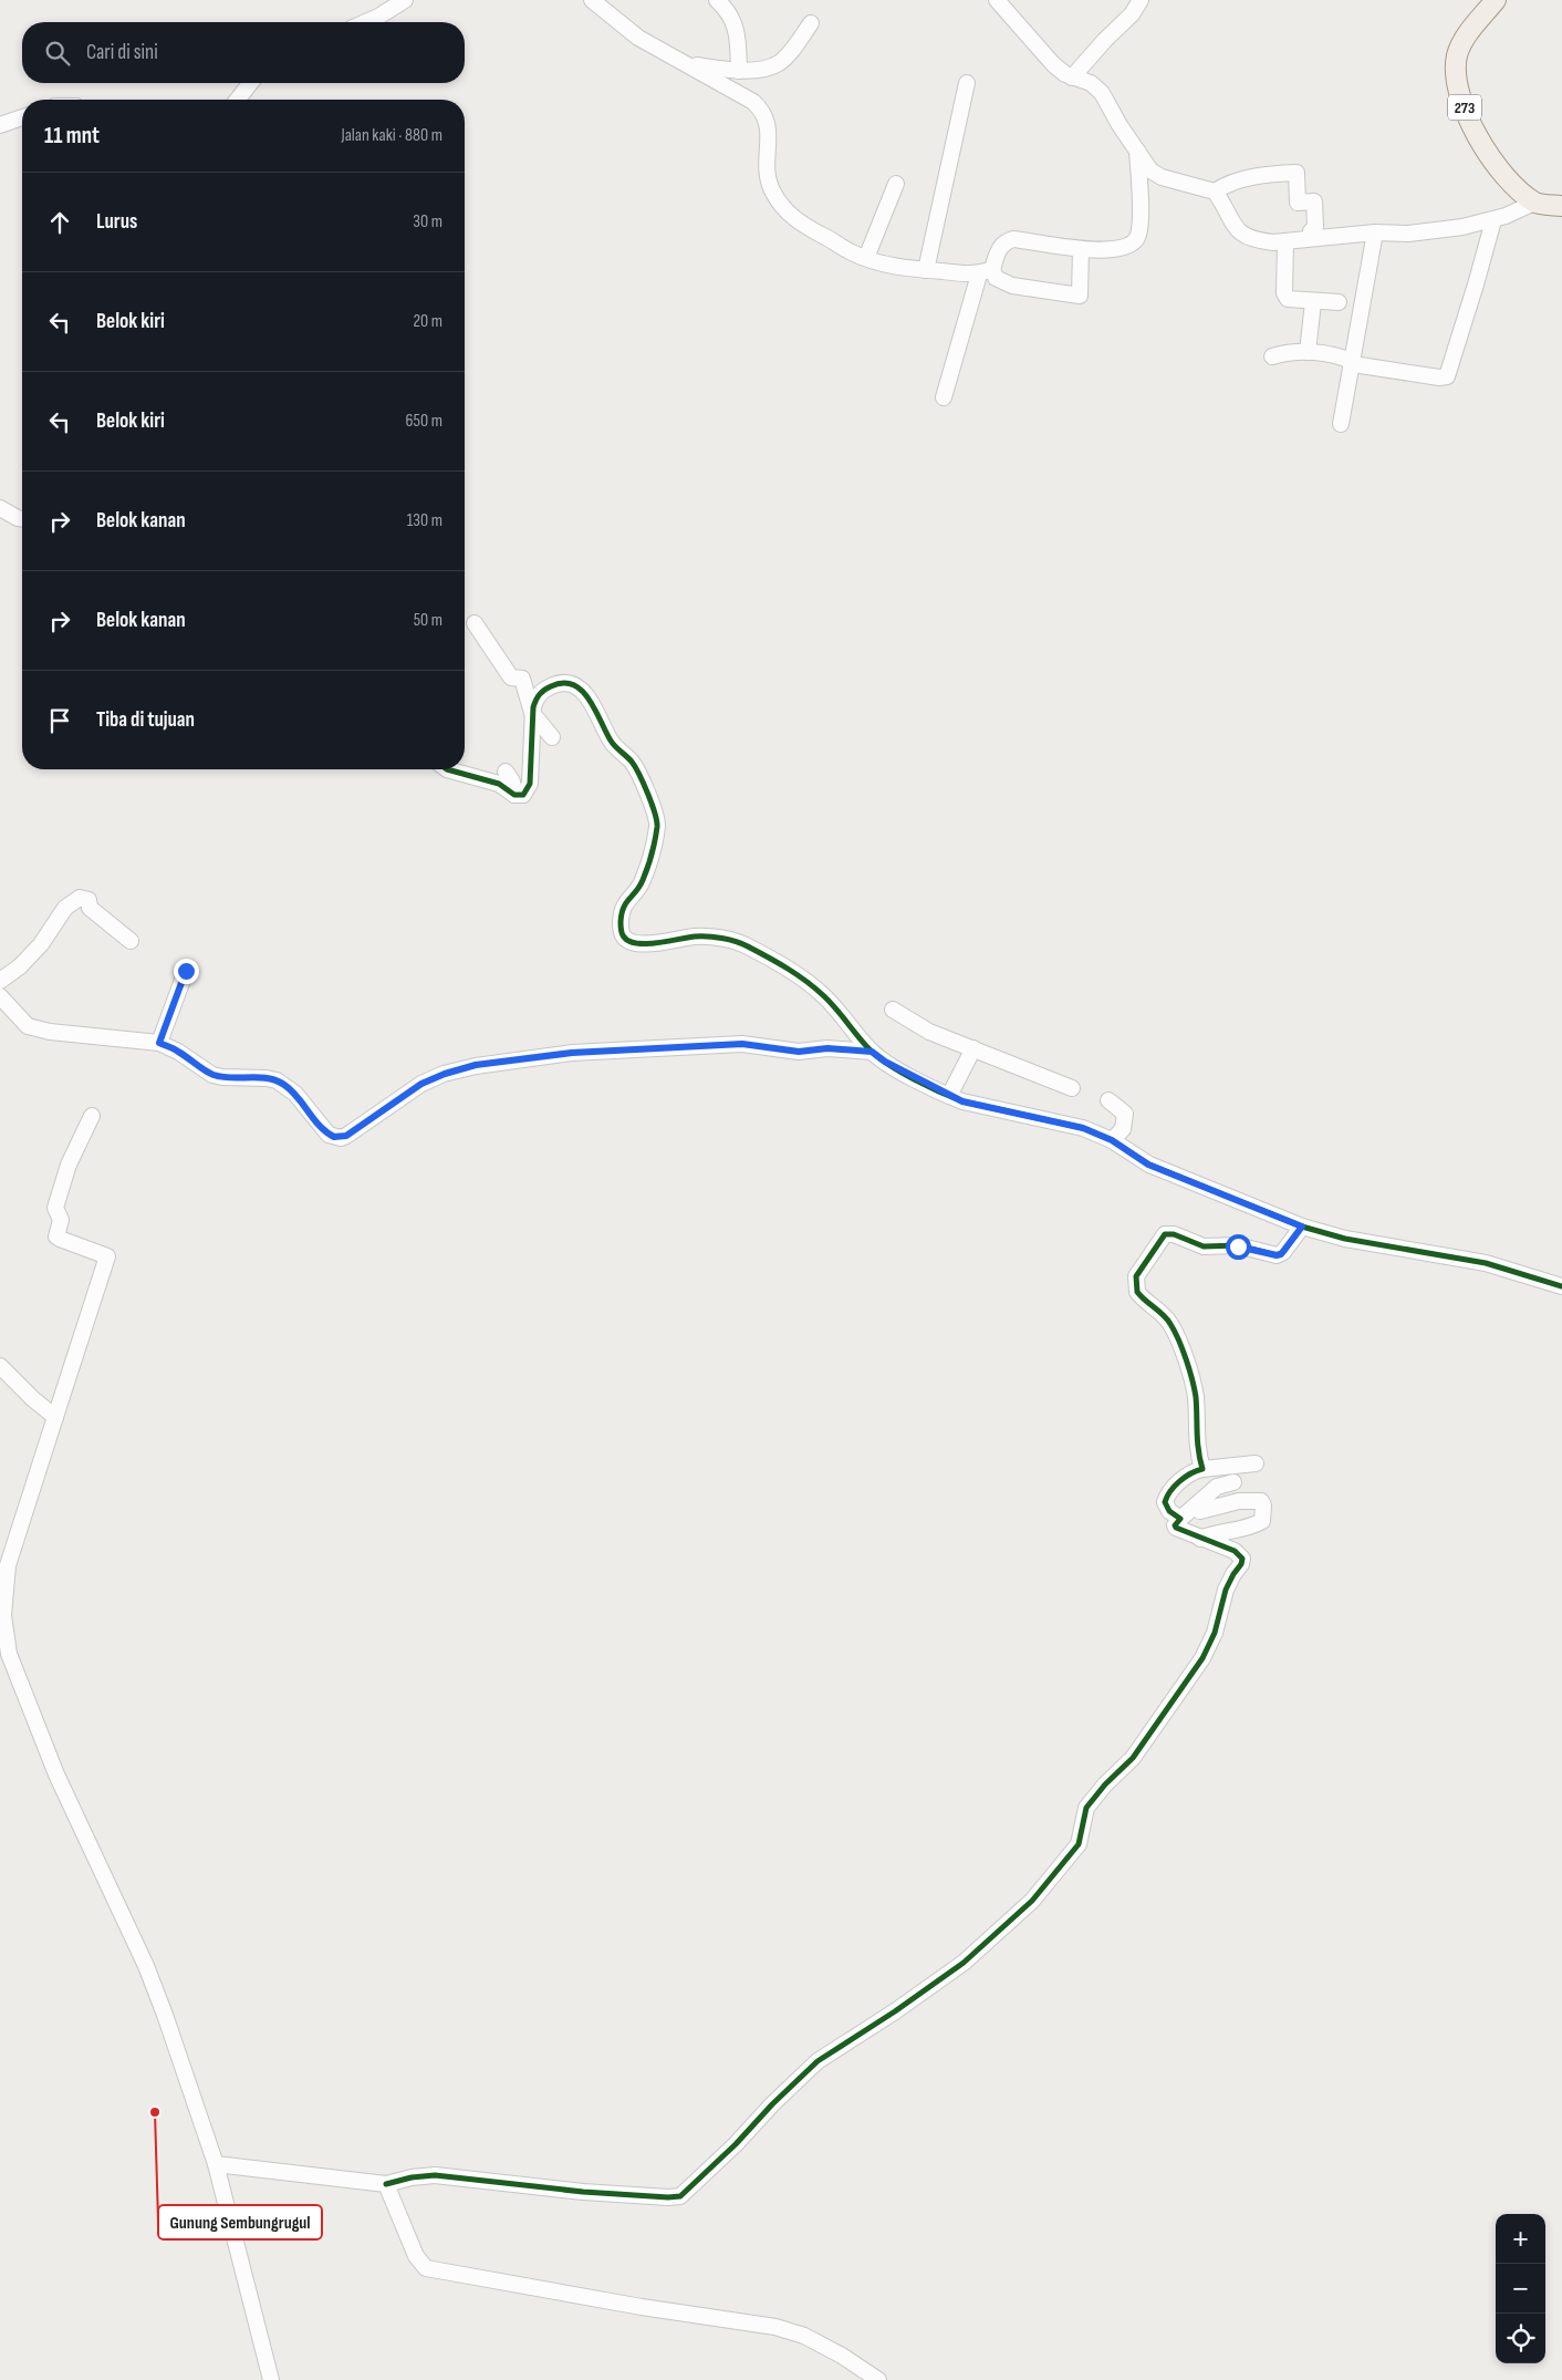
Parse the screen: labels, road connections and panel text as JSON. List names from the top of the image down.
{
  "streets": {
    "main road": ["273"]
  },
  "places": ["Gunung Sembungrugul"],
  "page": {
    "search": "Cari di sini",
    "heading": ["11 mnt", "Jalan kaki · 880 m"],
    "list": [
      ["Lurus", "30 m"],
      ["Belok kiri", "20 m"],
      ["Belok kiri", "650 m"],
      ["Belok kanan", "130 m"],
      ["Belok kanan", "50 m"],
      "Tiba di tujuan"
    ],
    "map_buttons": ["+", "−"]
  }
}
